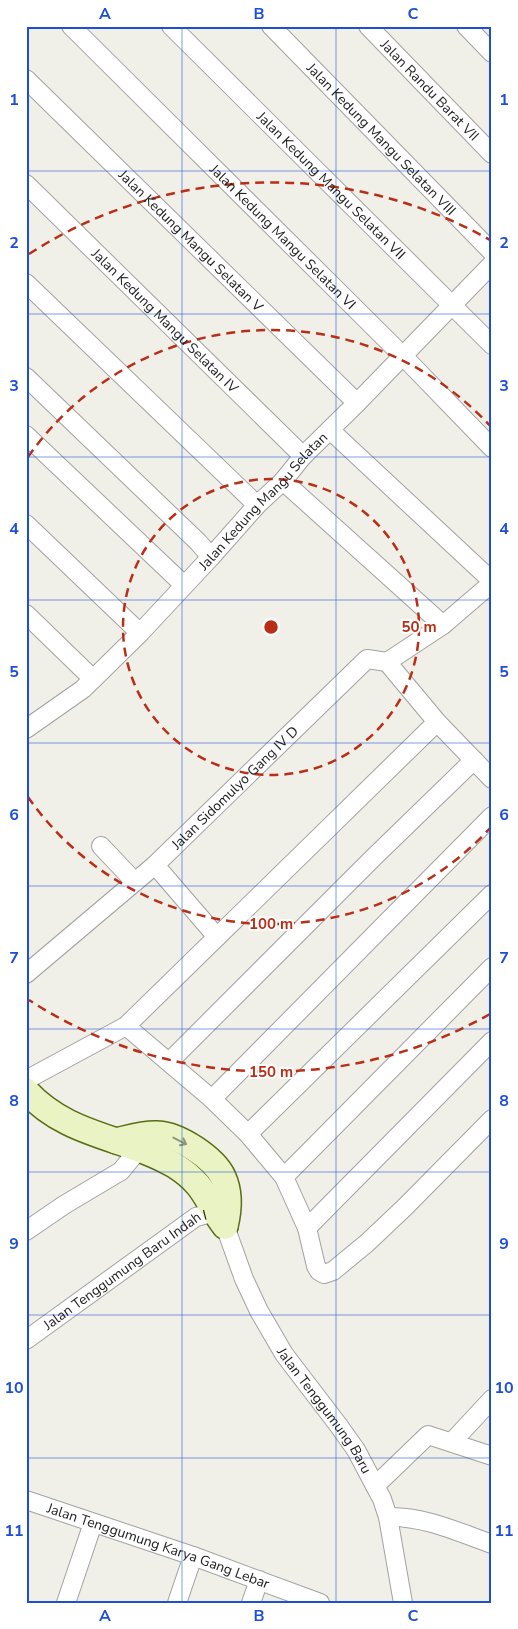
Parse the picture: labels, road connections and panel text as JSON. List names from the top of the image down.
{
  "streets": {
    "street": [
      "Jalan Randu Barat VII",
      "Jalan Kedung Mangu Selatan VIII",
      "Jalan Kedung Mangu Selatan VII",
      "Jalan Kedung Mangu Selatan VI",
      "Jalan Kedung Mangu Selatan V",
      "Jalan Kedung Mangu Selatan IV",
      "Jalan Kedung Mangu Selatan",
      "Jalan Sidomulyo Gang IV D",
      "Jalan Tenggumung Baru Indah I",
      "Jalan Tenggumung Baru",
      "Jalan Tenggumung Karya Gang Lebar"
    ]
  },
  "crossings": [
    ["Jalan Kedung Mangu Selatan VII", "Jalan Kedung Mangu Selatan"],
    ["Jalan Kedung Mangu Selatan VI", "Jalan Kedung Mangu Selatan"],
    ["Jalan Kedung Mangu Selatan V", "Jalan Kedung Mangu Selatan"],
    ["Jalan Kedung Mangu Selatan IV", "Jalan Kedung Mangu Selatan"],
    ["Jalan Tenggumung Baru Indah I", "Jalan Tenggumung Baru"]
  ],
  "grid": {
    "columns": ["A", "B", "C"],
    "rows": [
      "1",
      "2",
      "3",
      "4",
      "5",
      "6",
      "7",
      "8",
      "9",
      "10",
      "11"
    ]
  },
  "rings": ["50 m", "100 m", "150 m"]
}
